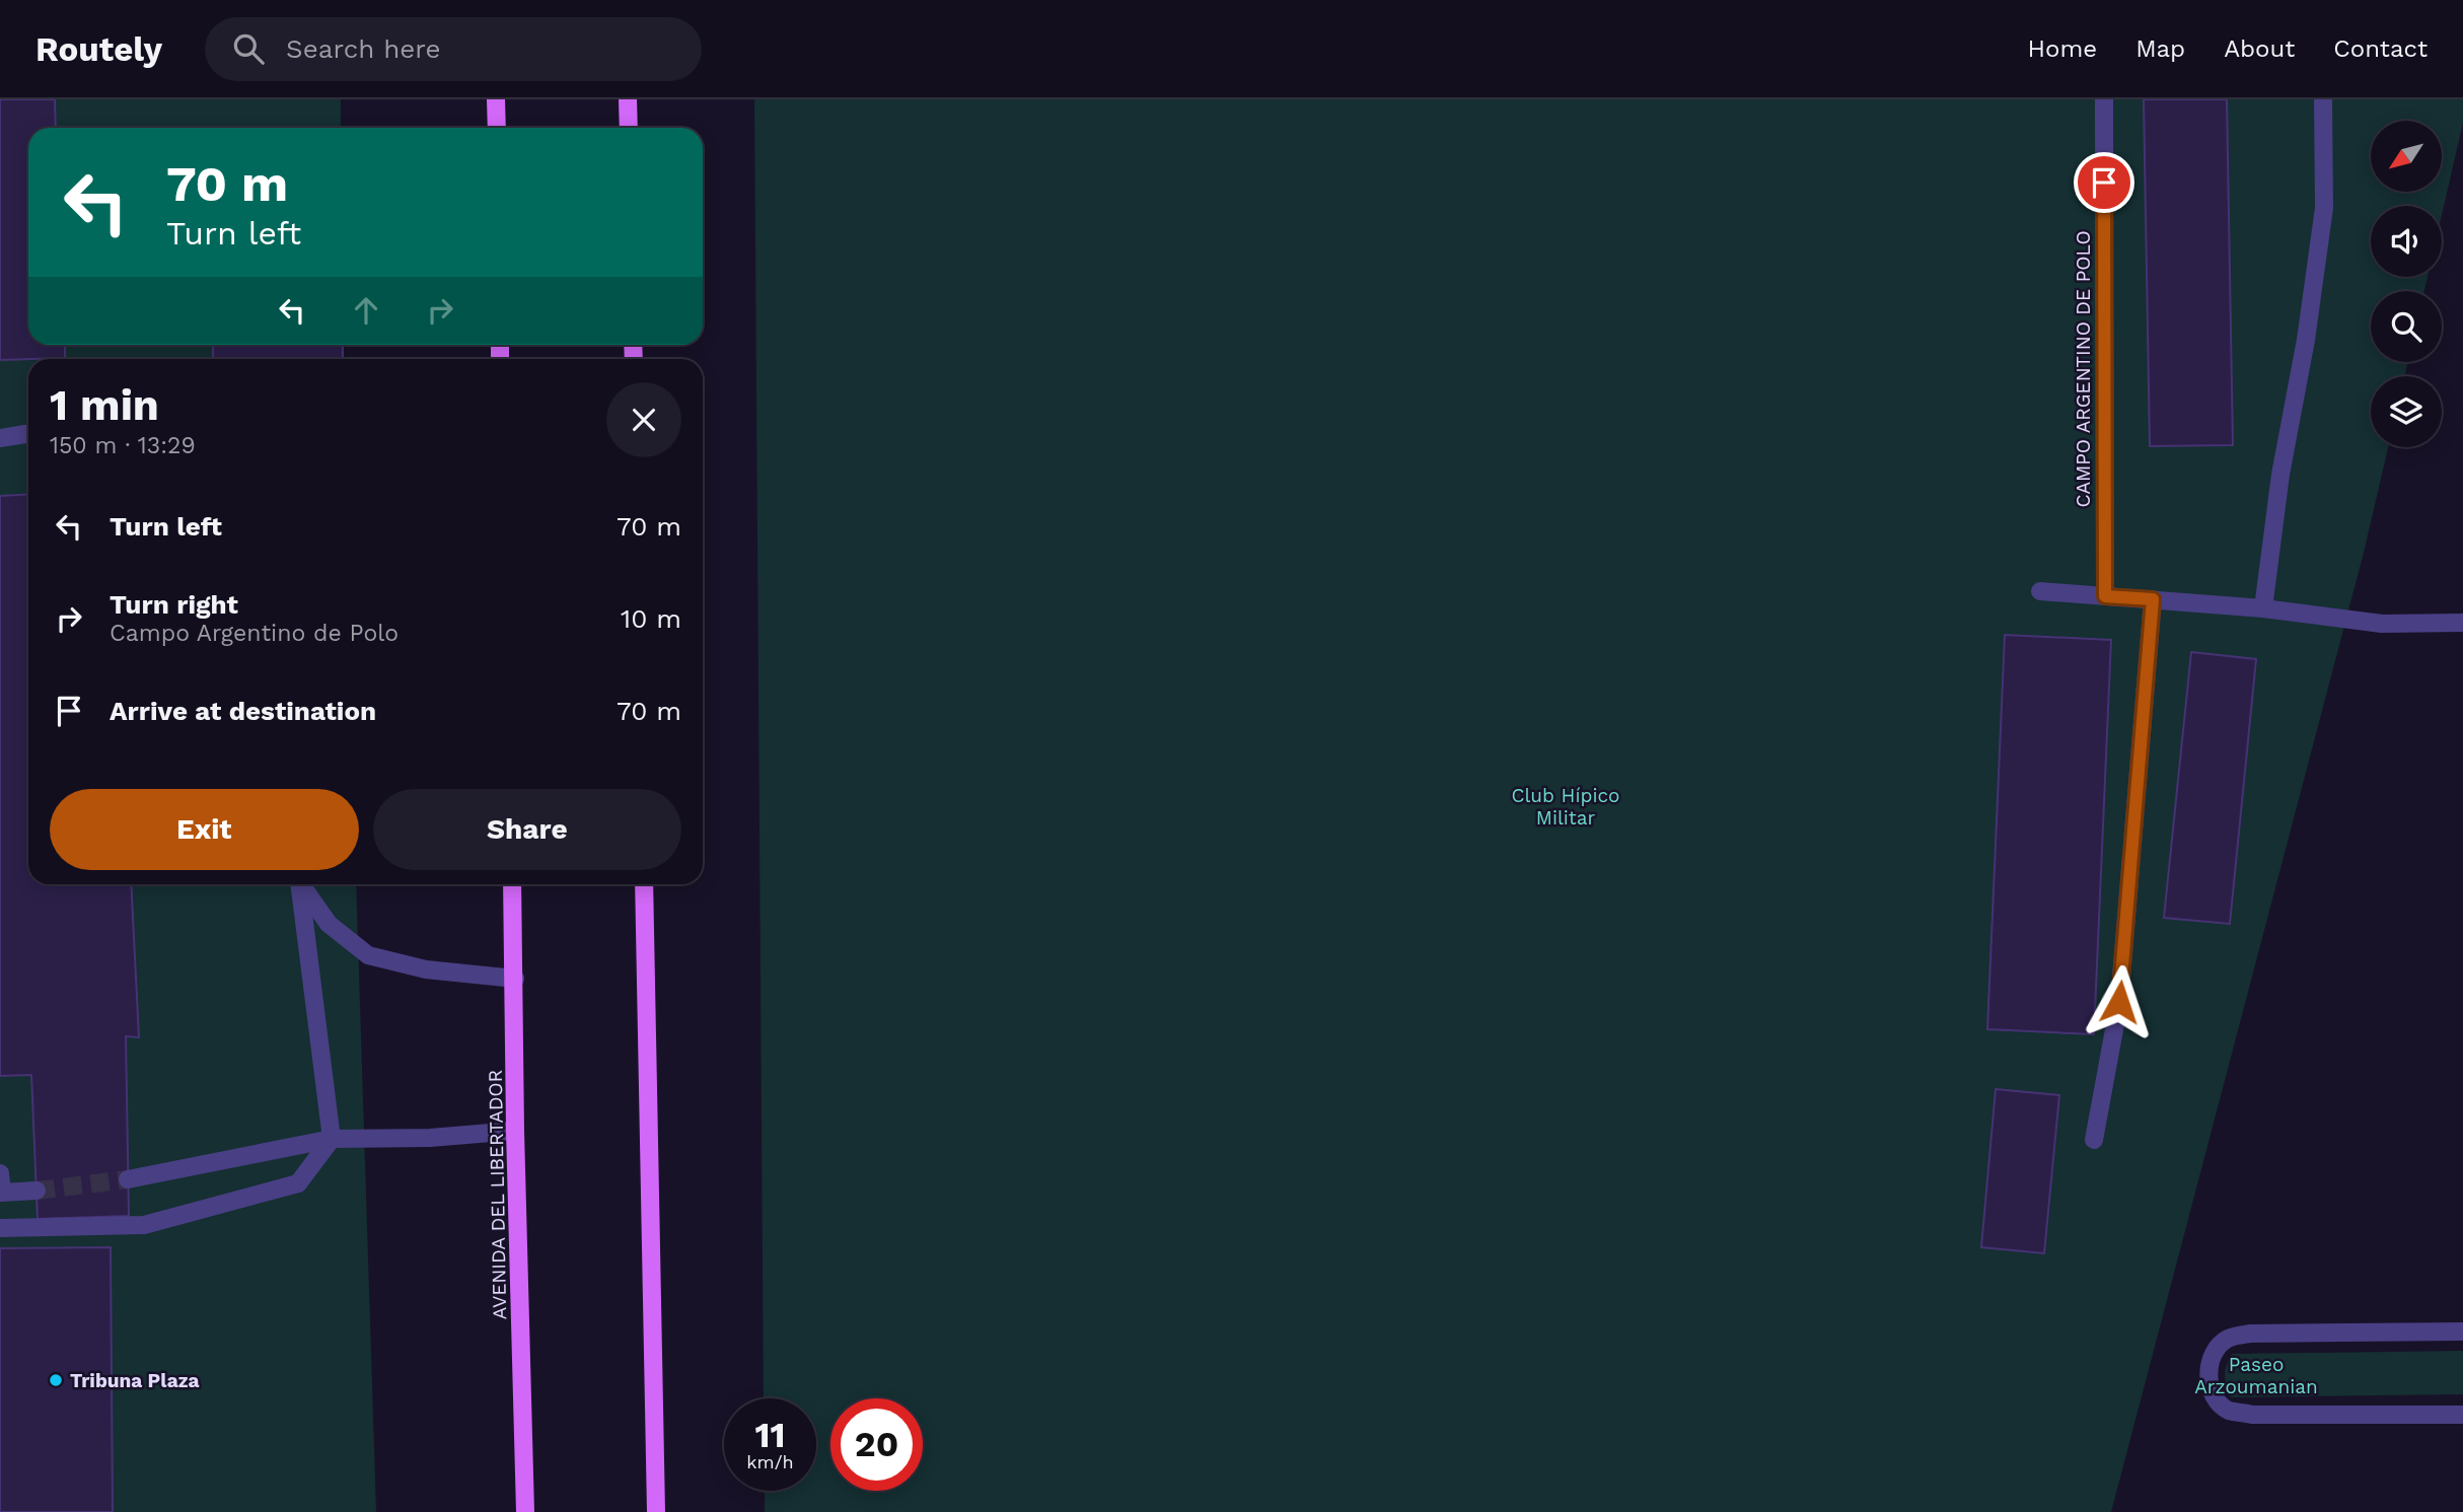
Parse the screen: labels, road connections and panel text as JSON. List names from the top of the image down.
{
  "streets": {
    "main road": ["AVENIDA DEL LIBERTADOR"],
    "street": ["CAMPO ARGENTINO DE POLO"]
  },
  "parks": ["Club Hípico Militar", "Paseo Arzoumanian"],
  "places": ["Tribuna Plaza"],
  "north": "bottom left",
  "page": {
    "header": "Routely",
    "search": "Search here",
    "nav": [
      "Home",
      "Map",
      "About",
      "Contact"
    ],
    "turn": ["70 m", "Turn left"],
    "heading": ["1 min", "150 m · 13:29"],
    "list": [
      {
        "name": "Turn left",
        "value": "70 m"
      },
      {
        "name": "Turn right",
        "note": "Campo Argentino de Polo",
        "value": "10 m"
      },
      {
        "name": "Arrive at destination",
        "value": "70 m"
      }
    ],
    "buttons": ["Exit", "Share"],
    "speed": "11 km/h",
    "limit": "20"
  }
}
